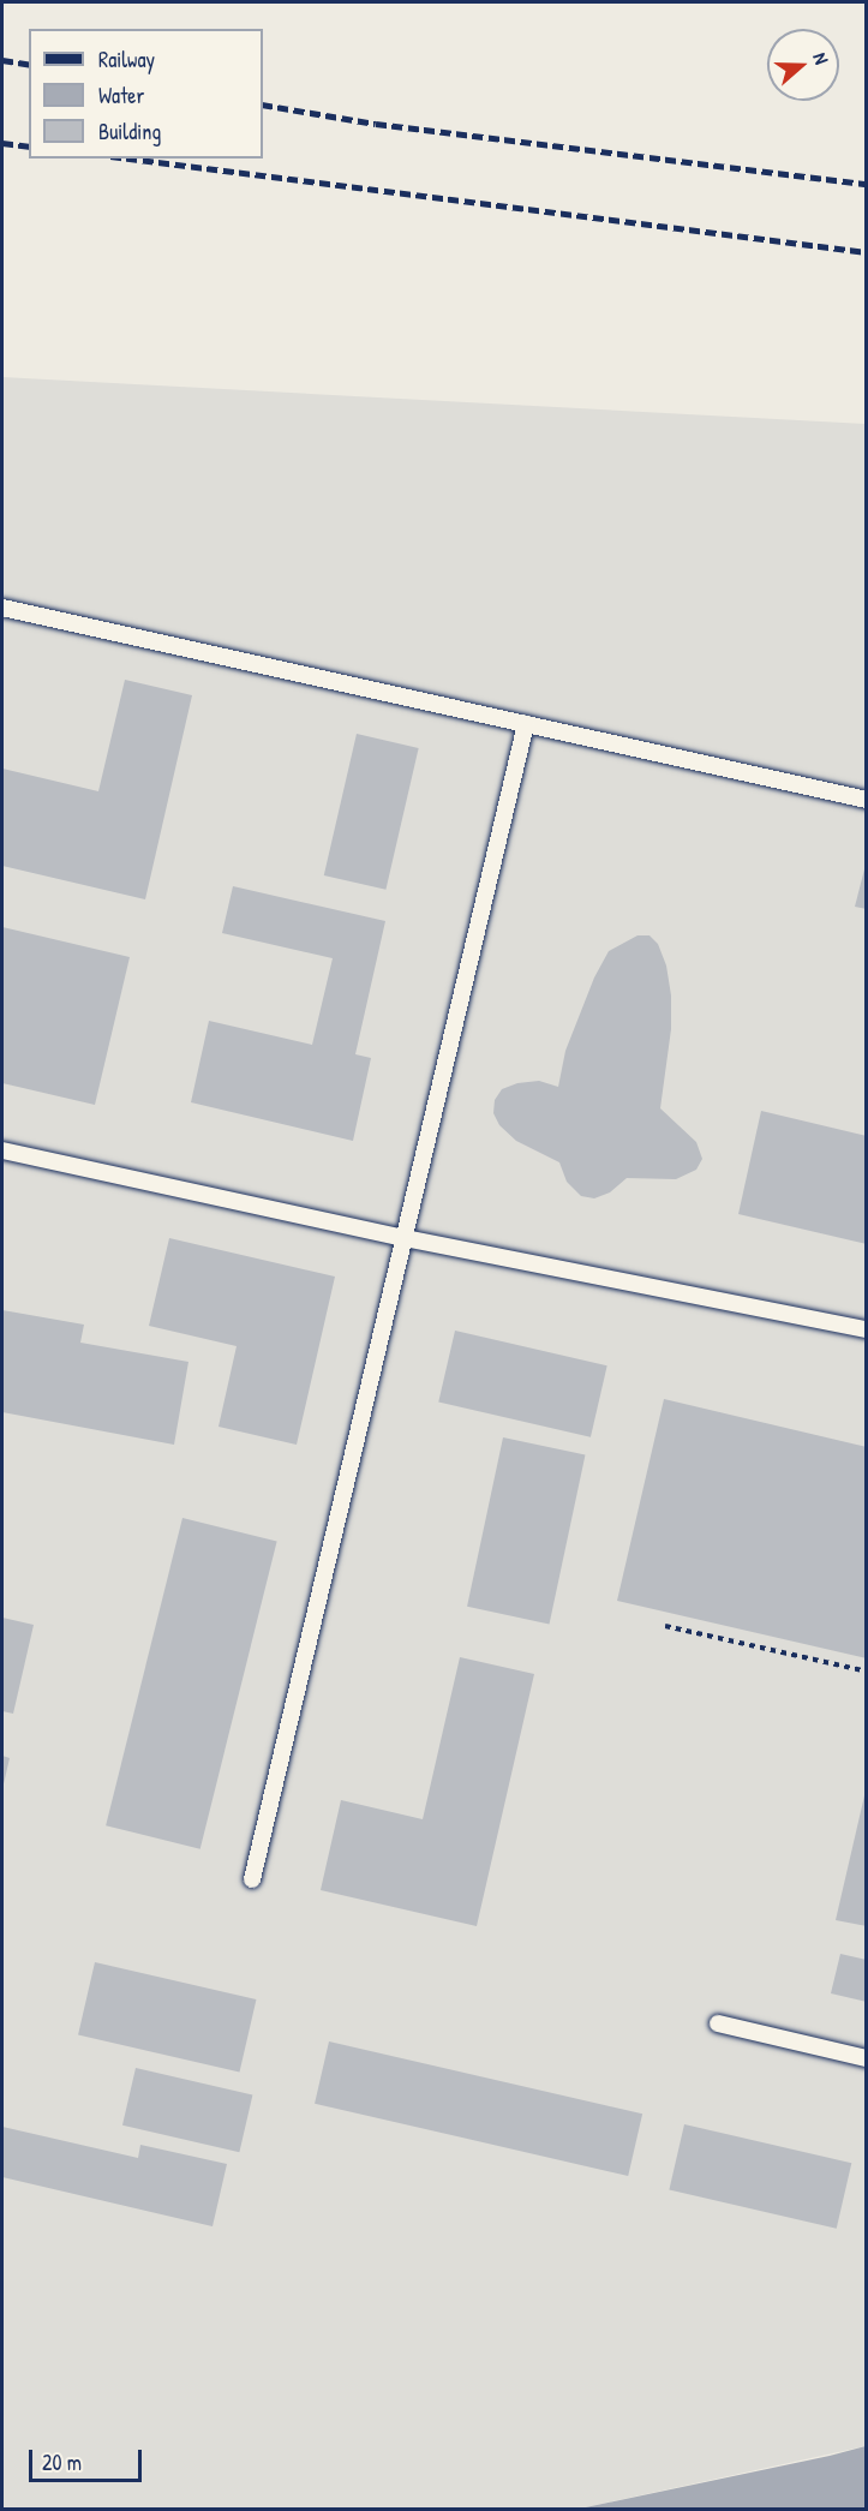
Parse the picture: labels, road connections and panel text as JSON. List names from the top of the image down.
{
  "legend": ["Railway", "Water", "Building"],
  "scale_bar": "20 m",
  "north": "right"
}
